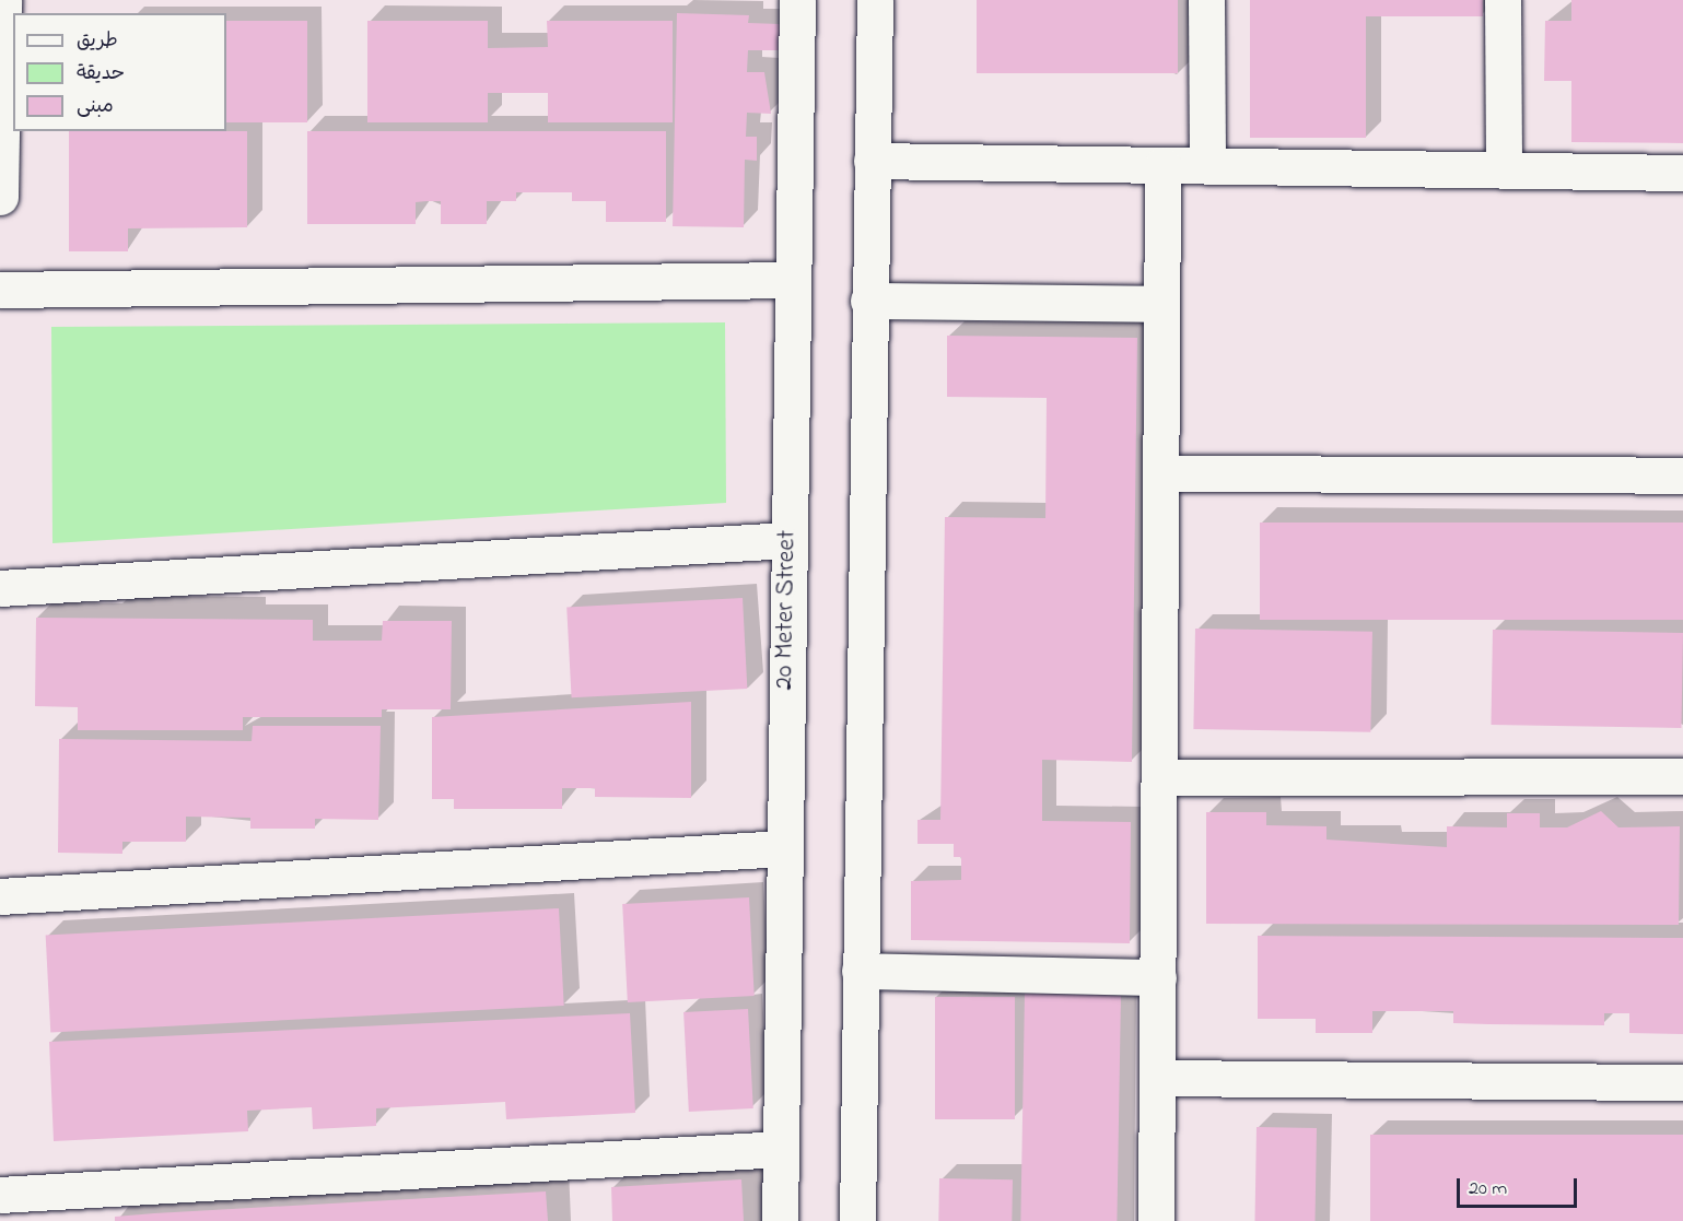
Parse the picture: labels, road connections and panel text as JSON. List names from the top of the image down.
{
  "streets": {
    "street": ["20 Meter Street"]
  },
  "legend": ["طريق", "حديقة", "مبنى"],
  "scale_bar": "20 m"
}
